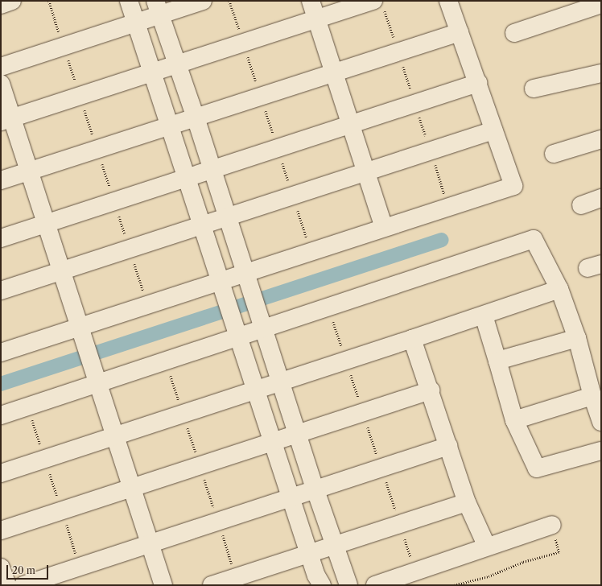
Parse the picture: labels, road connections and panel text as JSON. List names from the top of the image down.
{
  "scale_bar": "20 m"
}
